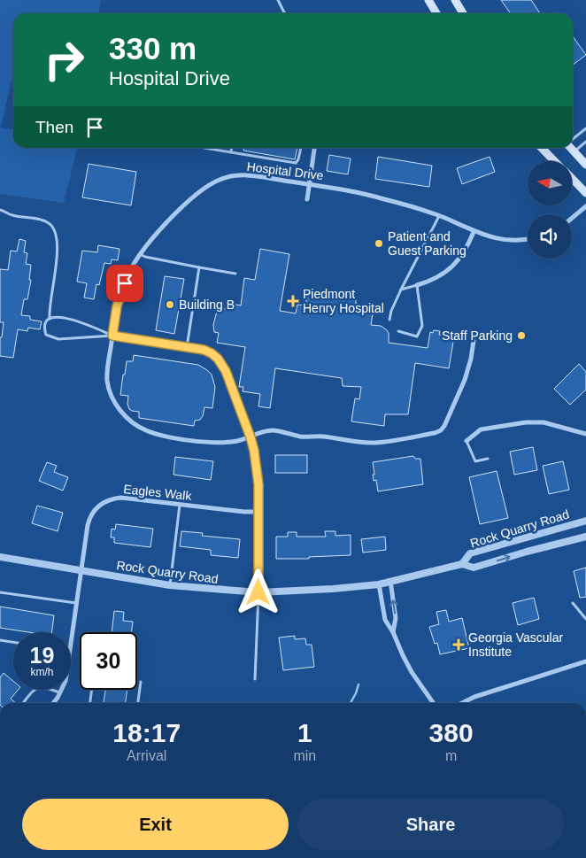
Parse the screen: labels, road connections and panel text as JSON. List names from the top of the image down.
{
  "streets": {
    "street": ["Hospital Drive", "Eagles Walk", "Rock Quarry Road"]
  },
  "crossings": [
    ["Eagles Walk", "Rock Quarry Road"]
  ],
  "places": {
    "other": ["Patient and Guest Parking", "Building B", "Staff Parking"],
    "health": ["Piedmont Henry Hospital", "Georgia Vascular Institute"]
  },
  "north": "left",
  "page": {
    "turn": ["330 m", "Hospital Drive"],
    "then": "Then",
    "speed": "19 km/h",
    "limit": "30",
    "eta": [
      "18:17",
      "Arrival",
      "1",
      "min",
      "380",
      "m"
    ],
    "buttons": ["Exit", "Share"]
  }
}
